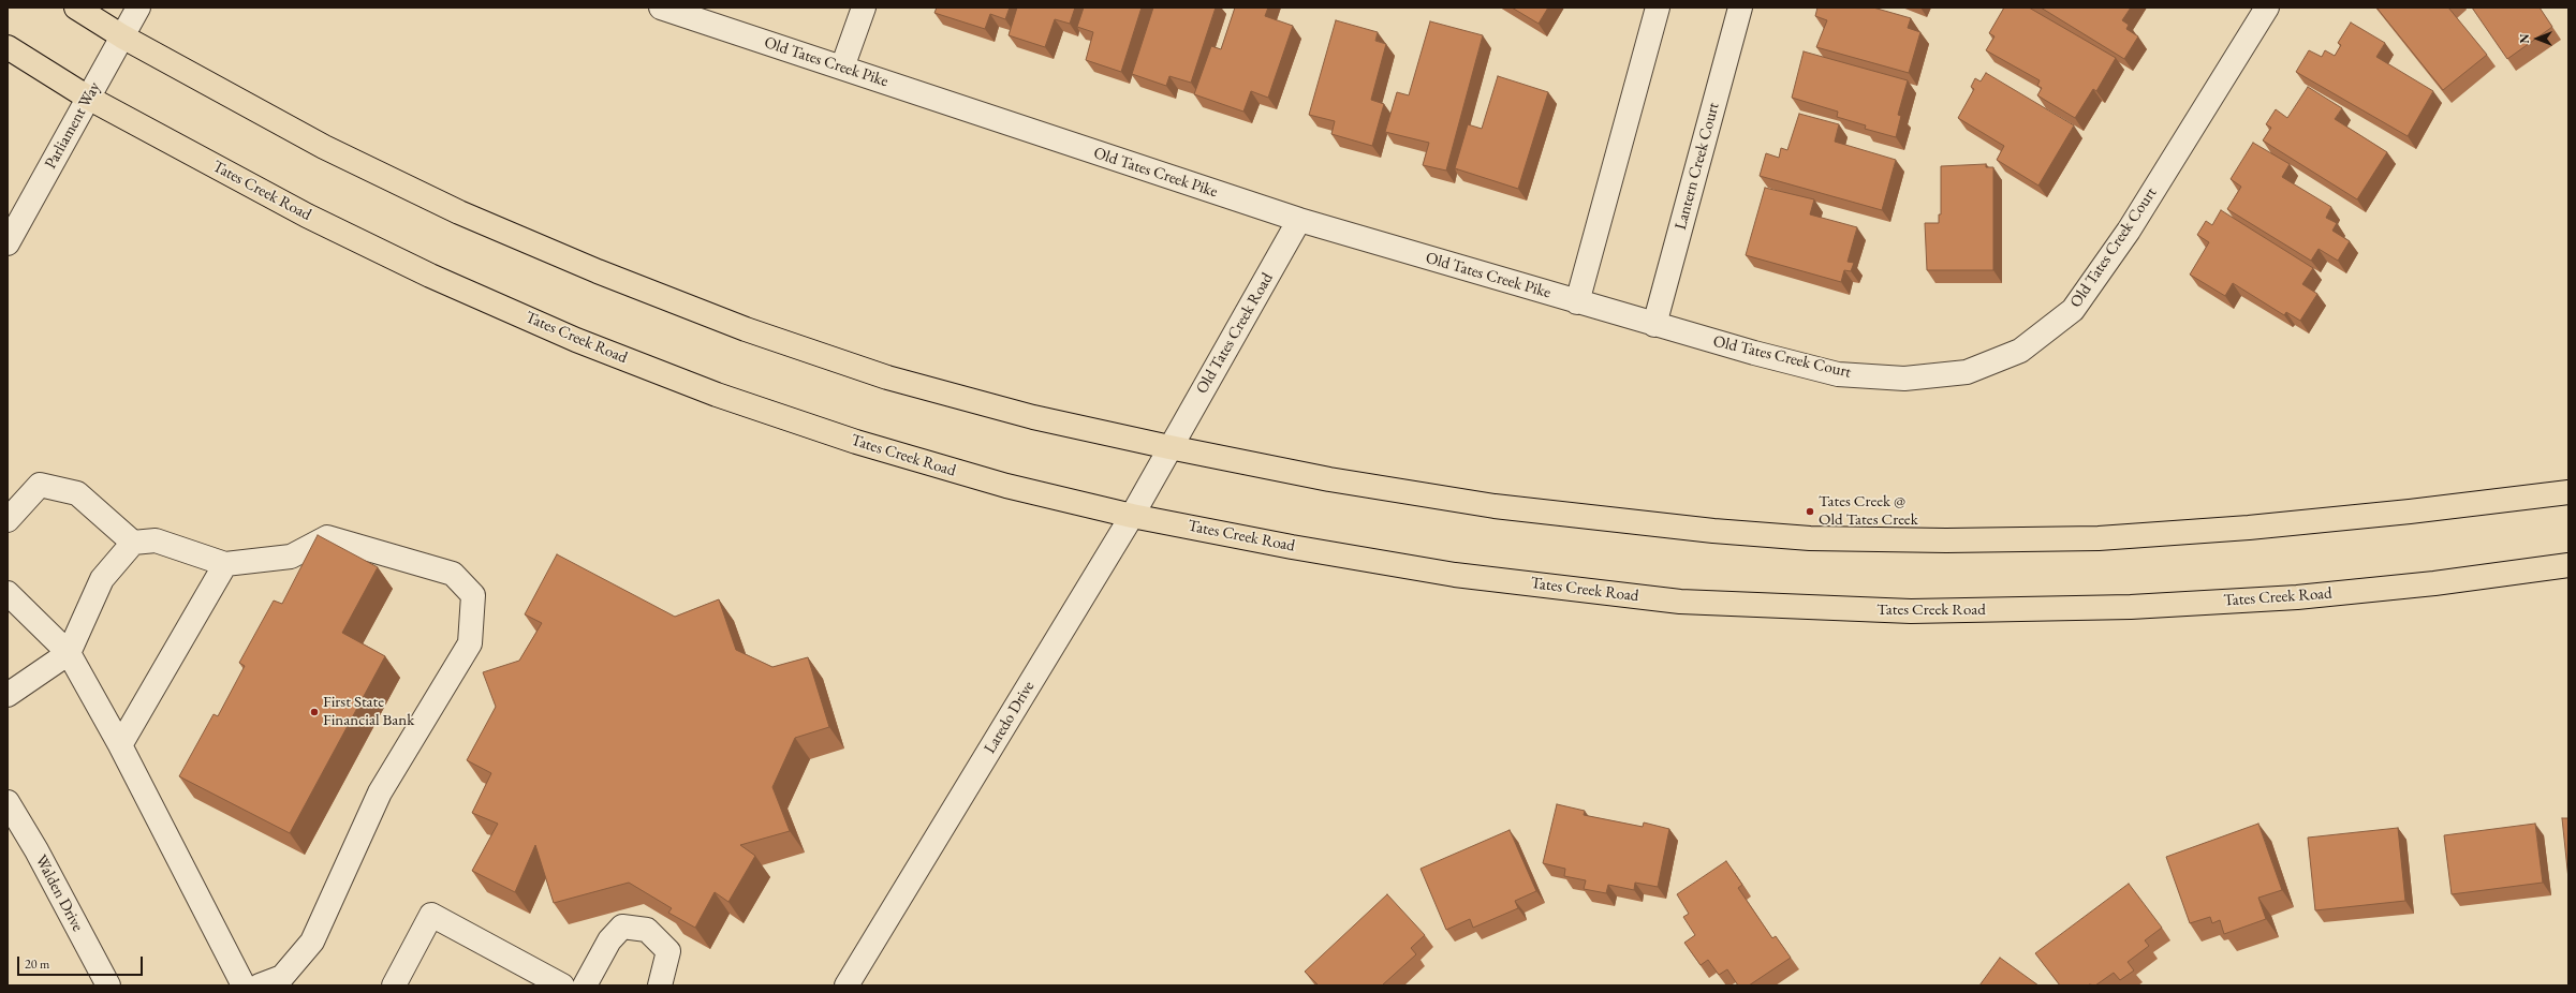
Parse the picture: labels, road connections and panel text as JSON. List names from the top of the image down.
{
  "streets": {
    "main road": ["Tates Creek Road"],
    "street": [
      "Old Tates Creek Pike",
      "Parliament Way",
      "Lantern Creek Court",
      "Old Tates Creek Court",
      "Old Tates Creek Road",
      "Laredo Drive",
      "Walden Drive"
    ]
  },
  "crossings": [
    ["Old Tates Creek Pike", "Lantern Creek Court"],
    ["Old Tates Creek Pike", "Old Tates Creek Court"],
    ["Old Tates Creek Pike", "Old Tates Creek Road"],
    ["Parliament Way", "Tates Creek Road"],
    ["Lantern Creek Court", "Old Tates Creek Court"],
    ["Tates Creek Road", "Laredo Drive"],
    ["Old Tates Creek Road", "Laredo Drive"]
  ],
  "places": ["Tates Creek @ Old Tates Creek", "First State Financial Bank"],
  "scale_bar": "20 m",
  "north": "left"
}
